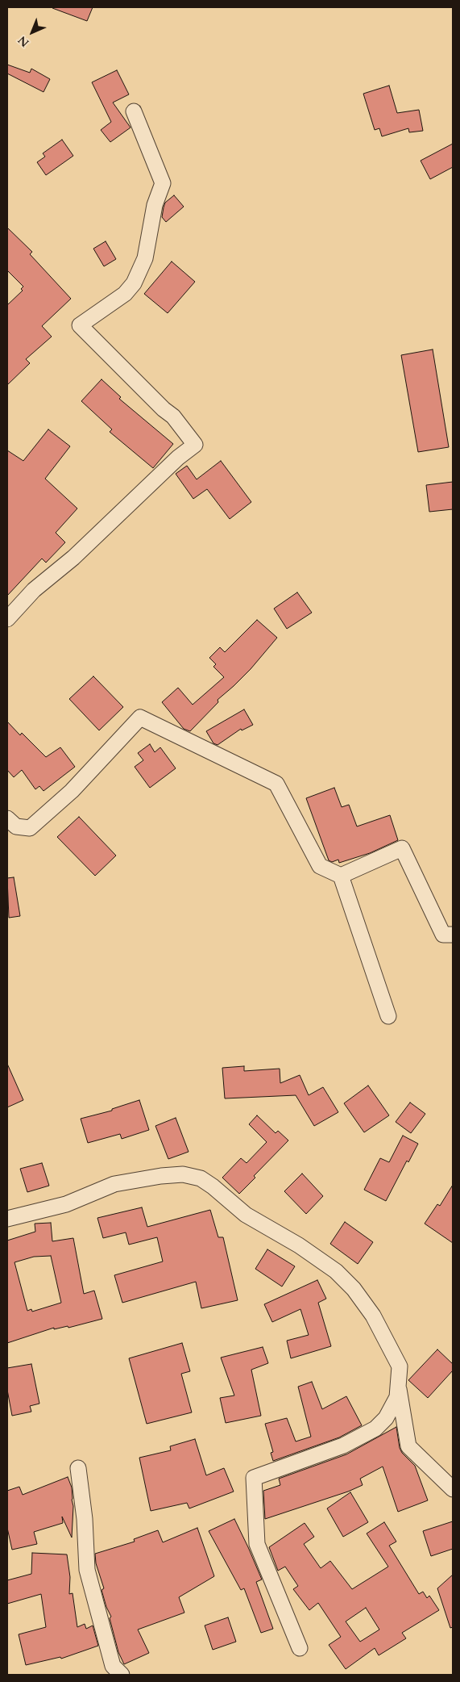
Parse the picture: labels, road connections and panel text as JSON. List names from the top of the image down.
{
  "north": "bottom left"
}
